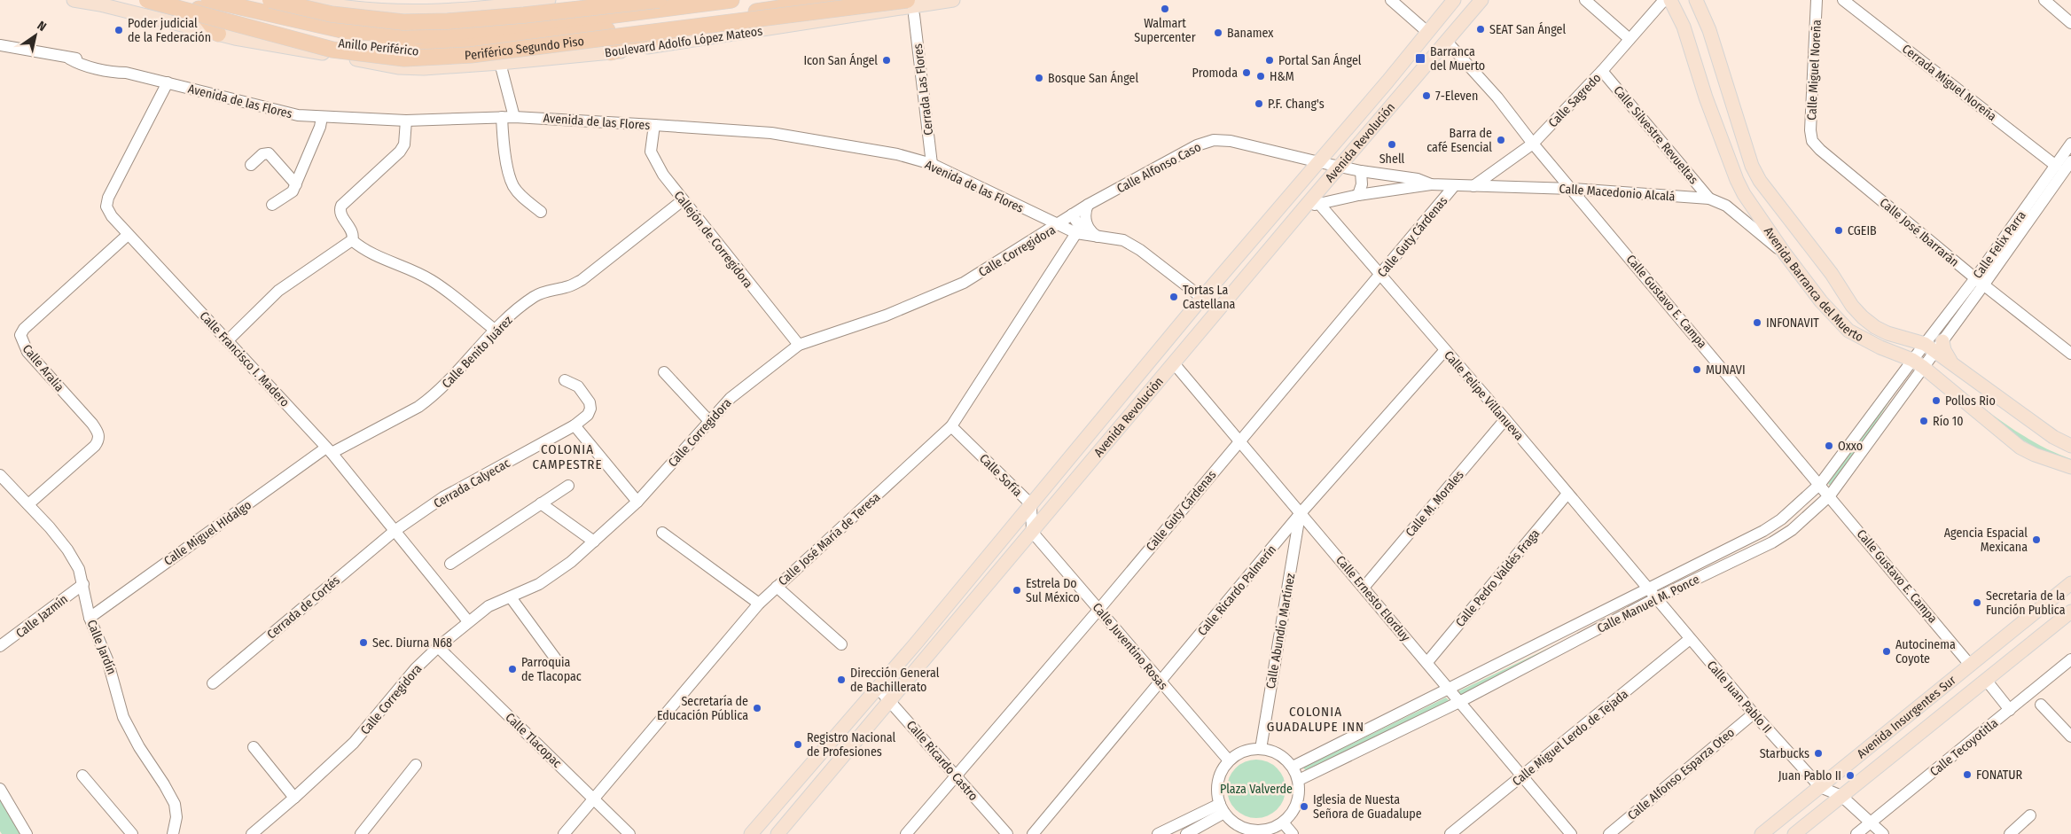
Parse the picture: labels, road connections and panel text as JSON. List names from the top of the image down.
{
  "streets": {
    "highway": ["Anillo Periférico", "Periférico Segundo Piso"],
    "main road": [
      "Boulevard Adolfo López Mateos",
      "Avenida Revolución",
      "Avenida Barranca del Muerto",
      "Avenida Insurgentes Sur"
    ],
    "street": [
      "Calle Miguel Noreña",
      "Cerrada Miguel Noreña",
      "Cerrada Las Flores",
      "Calle Sagredo",
      "Avenida de las Flores",
      "Calle Silvestre Revueltas",
      "Calle Alfonso Caso",
      "Calle Macedonio Alcalá",
      "Calle José Ibarrarán",
      "Calle Guty Cárdenas",
      "Callejón de Corregidora",
      "Calle Felix Parra",
      "Calle Corregidora",
      "Calle Gustavo E. Campa",
      "Calle Benito Juárez",
      "Calle Francisco I. Madero",
      "Calle Aralia",
      "Calle Felipe Villanueva",
      "Calle Sofía",
      "Cerrada Calyecac",
      "Calle M. Morales",
      "Calle Miguel HIdalgo",
      "Calle José María de Teresa",
      "Calle Pedro Valdés Fraga",
      "Calle Ricardo Palmerín",
      "Calle Ernesto Elorduy",
      "Calle Manuel M. Ponce",
      "Cerrada de Cortés",
      "Calle Jazmín",
      "Calle Abundio Martínez",
      "Calle Juventino Rosas",
      "Calle Jardín",
      "Calle Juan Pablo II",
      "Calle Miguel Lerdo de Tejada",
      "Calle Tlacopac",
      "Calle Tecoyotitla",
      "Calle Ricardo Castro",
      "Calle Alfonso Esparza Oteo"
    ]
  },
  "crossings": [
    ["Calle Miguel Noreña", "Calle José Ibarrarán"],
    ["Cerrada Miguel Noreña", "Calle Felix Parra"],
    ["Cerrada Las Flores", "Avenida de las Flores"],
    ["Calle Sagredo", "Calle Silvestre Revueltas"],
    ["Calle Sagredo", "Calle Macedonio Alcalá"],
    ["Calle Sagredo", "Calle Gustavo E. Campa"],
    ["Avenida de las Flores", "Calle Alfonso Caso"],
    ["Avenida de las Flores", "Callejón de Corregidora"],
    ["Avenida de las Flores", "Calle Corregidora"],
    ["Avenida de las Flores", "Calle Francisco I. Madero"],
    ["Calle Silvestre Revueltas", "Calle Macedonio Alcalá"],
    ["Avenida Revolución", "Calle Alfonso Caso"],
    ["Avenida Revolución", "Calle Macedonio Alcalá"],
    ["Avenida Revolución", "Calle Corregidora"],
    ["Avenida Revolución", "Calle Gustavo E. Campa"],
    ["Avenida Revolución", "Calle Sofía"],
    ["Avenida Revolución", "Calle Ernesto Elorduy"],
    ["Avenida Revolución", "Calle Juventino Rosas"],
    ["Avenida Revolución", "Calle Ricardo Castro"],
    ["Calle Alfonso Caso", "Calle Macedonio Alcalá"],
    ["Calle Alfonso Caso", "Calle Corregidora"],
    ["Calle Macedonio Alcalá", "Calle Guty Cárdenas"],
    ["Calle Macedonio Alcalá", "Avenida Barranca del Muerto"],
    ["Calle Macedonio Alcalá", "Calle Gustavo E. Campa"],
    ["Calle Macedonio Alcalá", "Calle Felipe Villanueva"],
    ["Calle José Ibarrarán", "Calle Felix Parra"],
    ["Calle Guty Cárdenas", "Calle Felipe Villanueva"],
    ["Calle Guty Cárdenas", "Calle Ernesto Elorduy"],
    ["Calle Guty Cárdenas", "Calle Juventino Rosas"],
    ["Calle Guty Cárdenas", "Calle Ricardo Castro"],
    ["Callejón de Corregidora", "Calle Corregidora"],
    ["Callejón de Corregidora", "Calle Benito Juárez"],
    ["Calle Felix Parra", "Avenida Barranca del Muerto"],
    ["Calle Felix Parra", "Calle Manuel M. Ponce"],
    ["Calle Corregidora", "Calle Francisco I. Madero"],
    ["Calle Corregidora", "Calle José María de Teresa"],
    ["Calle Corregidora", "Calle Tlacopac"],
    ["Avenida Barranca del Muerto", "Calle Manuel M. Ponce"],
    ["Calle Gustavo E. Campa", "Calle Manuel M. Ponce"],
    ["Calle Gustavo E. Campa", "Avenida Insurgentes Sur"],
    ["Calle Benito Juárez", "Calle Francisco I. Madero"],
    ["Calle Benito Juárez", "Calle Miguel HIdalgo"],
    ["Calle Francisco I. Madero", "Calle Aralia"],
    ["Calle Francisco I. Madero", "Cerrada Calyecac"],
    ["Calle Francisco I. Madero", "Calle Miguel HIdalgo"],
    ["Calle Francisco I. Madero", "Cerrada de Cortés"],
    ["Calle Aralia", "Calle Jardín"],
    ["Calle Felipe Villanueva", "Calle M. Morales"],
    ["Calle Felipe Villanueva", "Calle Pedro Valdés Fraga"],
    ["Calle Felipe Villanueva", "Calle Ricardo Palmerín"],
    ["Calle Felipe Villanueva", "Calle Manuel M. Ponce"],
    ["Calle Felipe Villanueva", "Calle Juan Pablo II"],
    ["Calle Sofía", "Calle José María de Teresa"],
    ["Calle Sofía", "Calle Juventino Rosas"],
    ["Cerrada Calyecac", "Cerrada de Cortés"],
    ["Calle M. Morales", "Calle Ernesto Elorduy"],
    ["Calle Miguel HIdalgo", "Calle Jardín"],
    ["Calle José María de Teresa", "Calle Tlacopac"],
    ["Calle Pedro Valdés Fraga", "Calle Ernesto Elorduy"],
    ["Calle Ricardo Palmerín", "Calle Ernesto Elorduy"],
    ["Calle Ricardo Palmerín", "Calle Abundio Martínez"],
    ["Calle Ricardo Palmerín", "Calle Juventino Rosas"],
    ["Calle Ernesto Elorduy", "Calle Manuel M. Ponce"],
    ["Calle Ernesto Elorduy", "Calle Abundio Martínez"],
    ["Calle Ernesto Elorduy", "Calle Miguel Lerdo de Tejada"],
    ["Calle Manuel M. Ponce", "Calle Abundio Martínez"],
    ["Calle Manuel M. Ponce", "Calle Juventino Rosas"],
    ["Calle Manuel M. Ponce", "Calle Juan Pablo II"],
    ["Calle Jazmín", "Calle Jardín"],
    ["Calle Abundio Martínez", "Calle Juventino Rosas"],
    ["Calle Juan Pablo II", "Avenida Insurgentes Sur"],
    ["Calle Juan Pablo II", "Calle Miguel Lerdo de Tejada"],
    ["Calle Juan Pablo II", "Calle Tecoyotitla"],
    ["Calle Juan Pablo II", "Calle Alfonso Esparza Oteo"]
  ],
  "districts": ["COLONIA CAMPESTRE", "COLONIA GUADALUPE INN"],
  "parks": ["Plaza Valverde"],
  "places": {
    "other": [
      "Walmart Supercenter",
      "SEAT San Ángel",
      "Poder judicial de la Federación",
      "Banamex",
      "Icon San Ángel",
      "Portal San Ángel",
      "Promoda",
      "H&M",
      "Bosque San Ángel",
      "7-Eleven",
      "P.F. Chang's",
      "Barra de café Esencial",
      "Shell",
      "CGEIB",
      "Tortas La Castellana",
      "INFONAVIT",
      "MUNAVI",
      "Pollos Rio",
      "Río 10",
      "Oxxo",
      "Agencia Espacial Mexicana",
      "Estrela Do Sul México",
      "Secretaria de la Función Publica",
      "Sec. Diurna N68",
      "Autocinema Coyote",
      "Parroquia de Tlacopac",
      "Dirección General de Bachillerato",
      "Secretaría de Educación Pública",
      "Registro Nacional de Profesiones",
      "Starbucks",
      "FONATUR",
      "Juan Pablo II",
      "Iglesia de Nuesta Señora de Guadalupe"
    ],
    "transit": ["Barranca del Muerto"]
  },
  "north": "top right"
}
